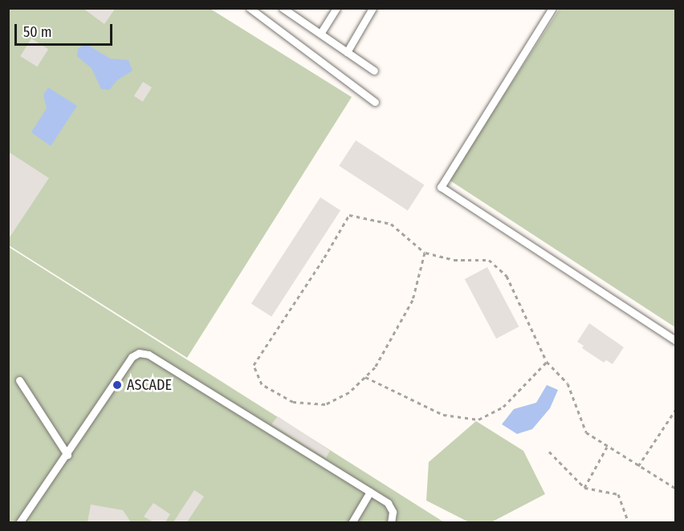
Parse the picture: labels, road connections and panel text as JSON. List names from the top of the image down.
{
  "places": ["ASCADE"],
  "scale_bar": "50 m"
}
